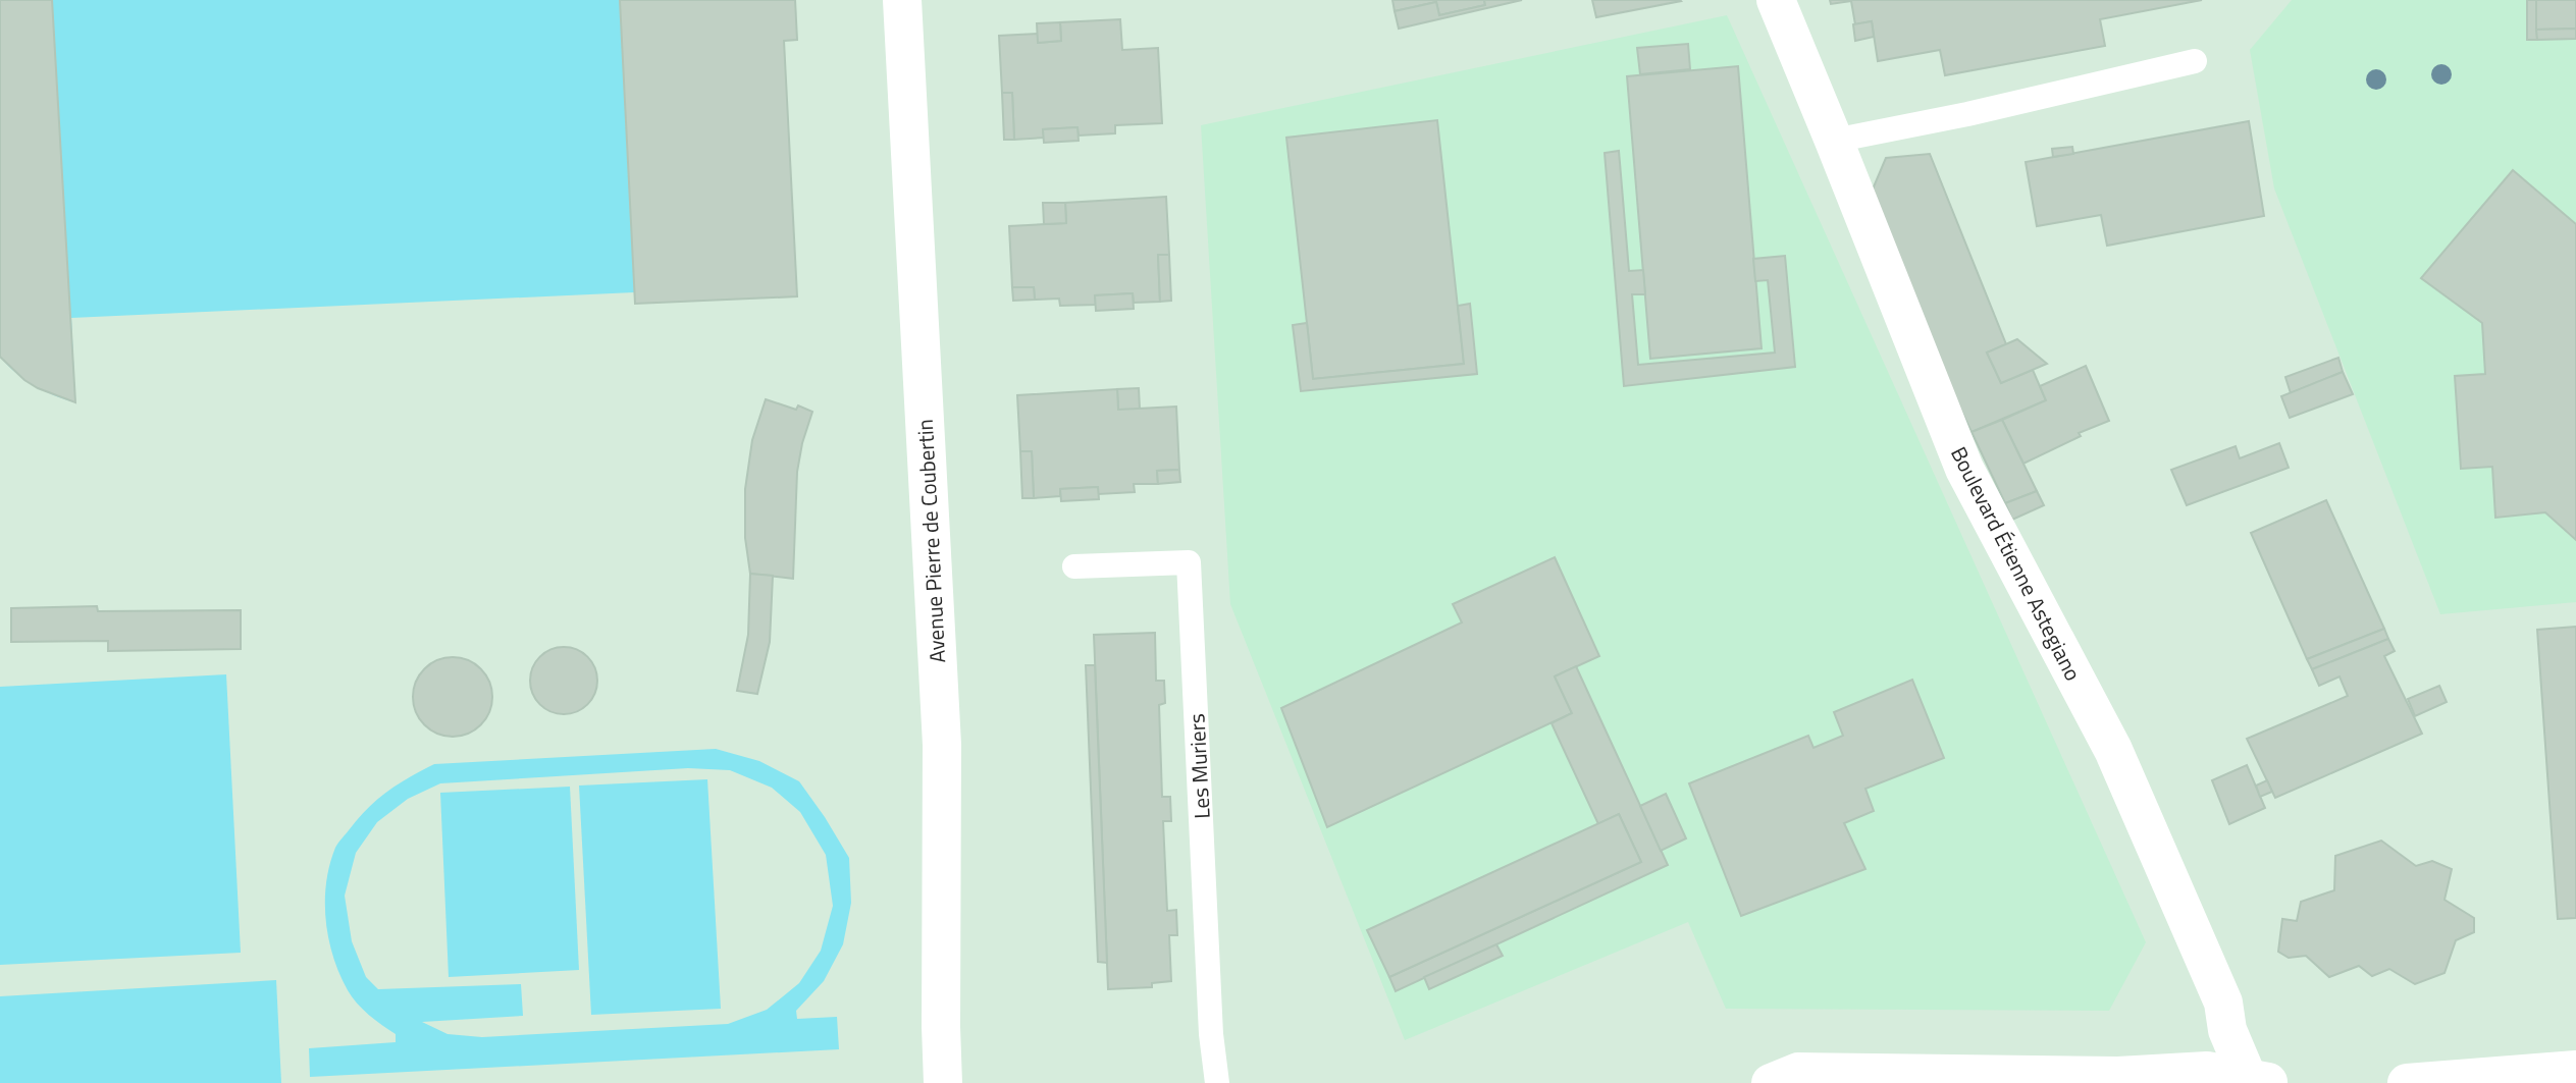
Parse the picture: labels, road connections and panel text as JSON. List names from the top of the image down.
{
  "streets": {
    "street": ["Avenue Pierre de Coubertin", "Boulevard Étienne Astegiano"],
    "lane": ["Les Muriers"]
  }
}
